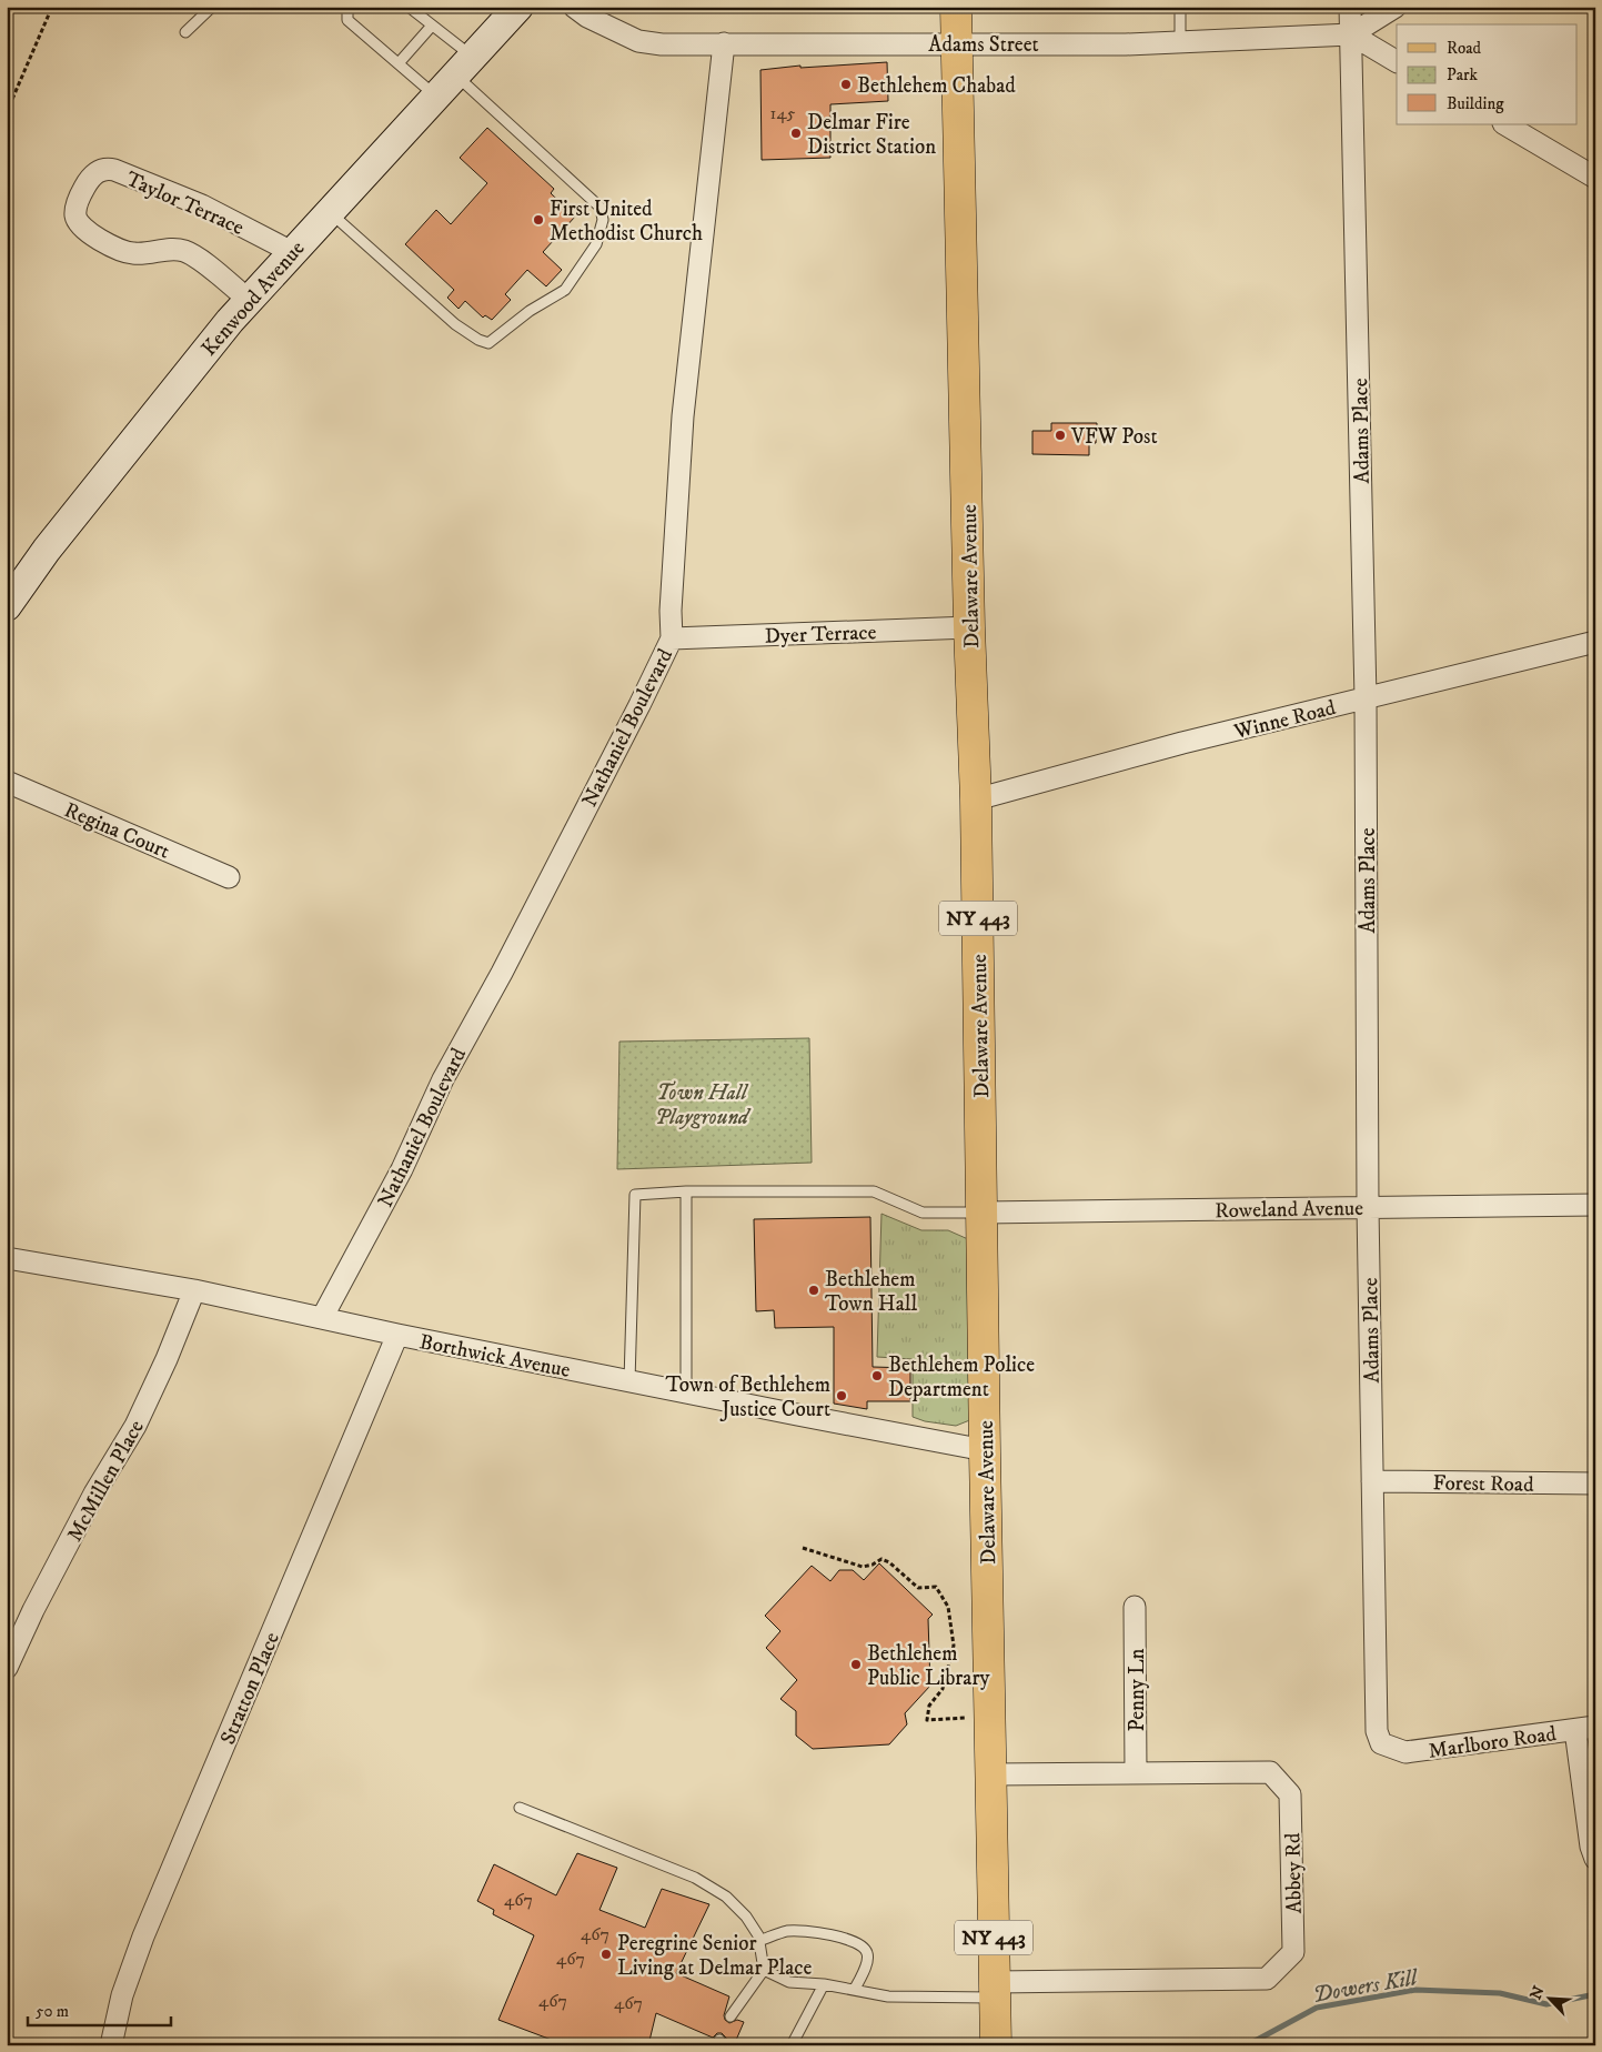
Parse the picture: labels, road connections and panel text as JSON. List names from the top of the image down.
{
  "streets": {
    "main road": ["Kenwood Avenue", "Delaware Avenue", "NY 443"],
    "street": [
      "Adams Street",
      "Taylor Terrace",
      "Adams Place",
      "Dyer Terrace",
      "Winne Road",
      "Nathaniel Boulevard",
      "Regina Court",
      "Roweland Avenue",
      "Borthwick Avenue",
      "McMillen Place",
      "Forest Road",
      "Stratton Place",
      "Penny Ln",
      "Marlboro Road",
      "Abbey Rd"
    ]
  },
  "crossings": [
    ["Adams Street", "Adams Place"],
    ["Adams Street", "Delaware Avenue"],
    ["Adams Street", "Nathaniel Boulevard"],
    ["Taylor Terrace", "Kenwood Avenue"],
    ["Adams Place", "Winne Road"],
    ["Adams Place", "Roweland Avenue"],
    ["Adams Place", "Forest Road"],
    ["Adams Place", "Marlboro Road"],
    ["Delaware Avenue", "Dyer Terrace"],
    ["Delaware Avenue", "Winne Road"],
    ["Delaware Avenue", "Roweland Avenue"],
    ["Delaware Avenue", "Borthwick Avenue"],
    ["Delaware Avenue", "Abbey Rd"],
    ["Dyer Terrace", "Nathaniel Boulevard"],
    ["Nathaniel Boulevard", "Borthwick Avenue"],
    ["Borthwick Avenue", "McMillen Place"],
    ["Borthwick Avenue", "Stratton Place"],
    ["Penny Ln", "Abbey Rd"]
  ],
  "water": ["Dowers Kill"],
  "parks": ["Town Hall Playground"],
  "places": [
    "Bethlehem Chabad",
    "Delmar Fire District Station",
    "First United Methodist Church",
    "VFW Post",
    "Bethlehem Town Hall",
    "Bethlehem Police Department",
    "Town of Bethlehem Justice Court",
    "Bethlehem Public Library",
    "Peregrine Senior Living at Delmar Place"
  ],
  "house_numbers": [
    "145",
    "467",
    "467",
    "467",
    "467",
    "467"
  ],
  "legend": ["Road", "Park", "Building"],
  "scale_bar": "50 m",
  "north": "top left"
}
